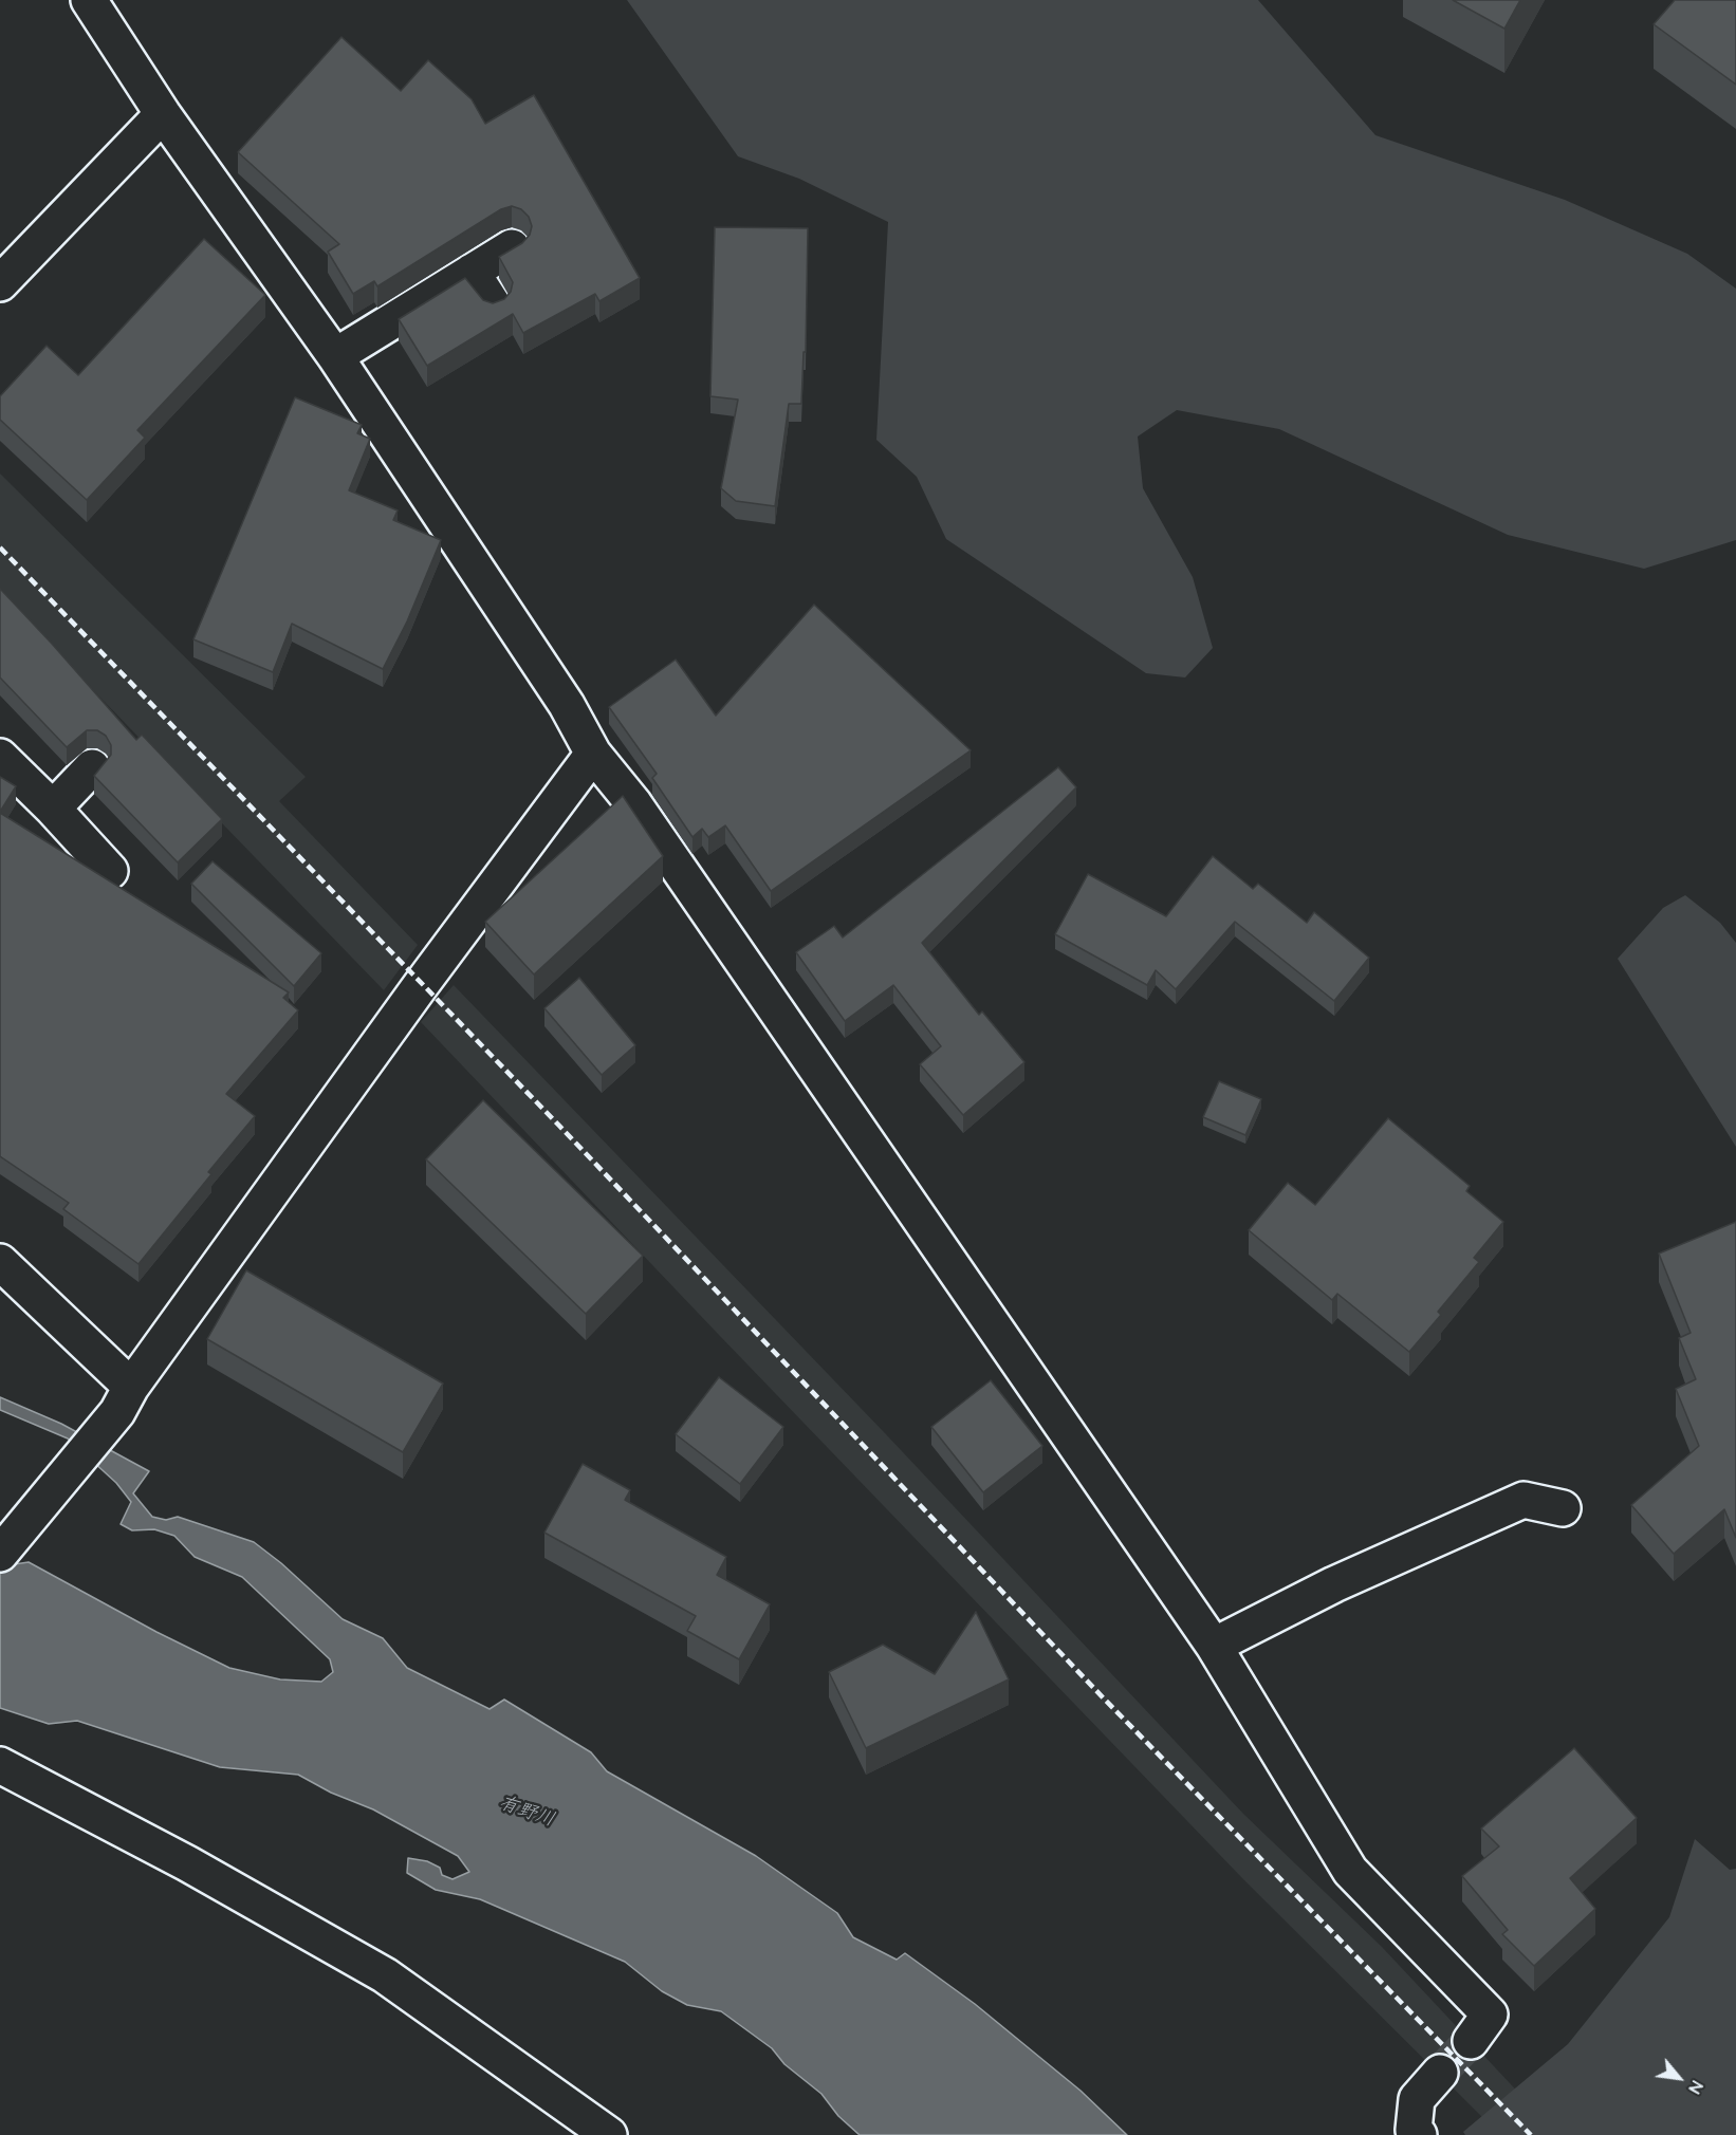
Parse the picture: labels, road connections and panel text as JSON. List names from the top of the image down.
{
  "water": ["有野川"],
  "north": "bottom right"
}
